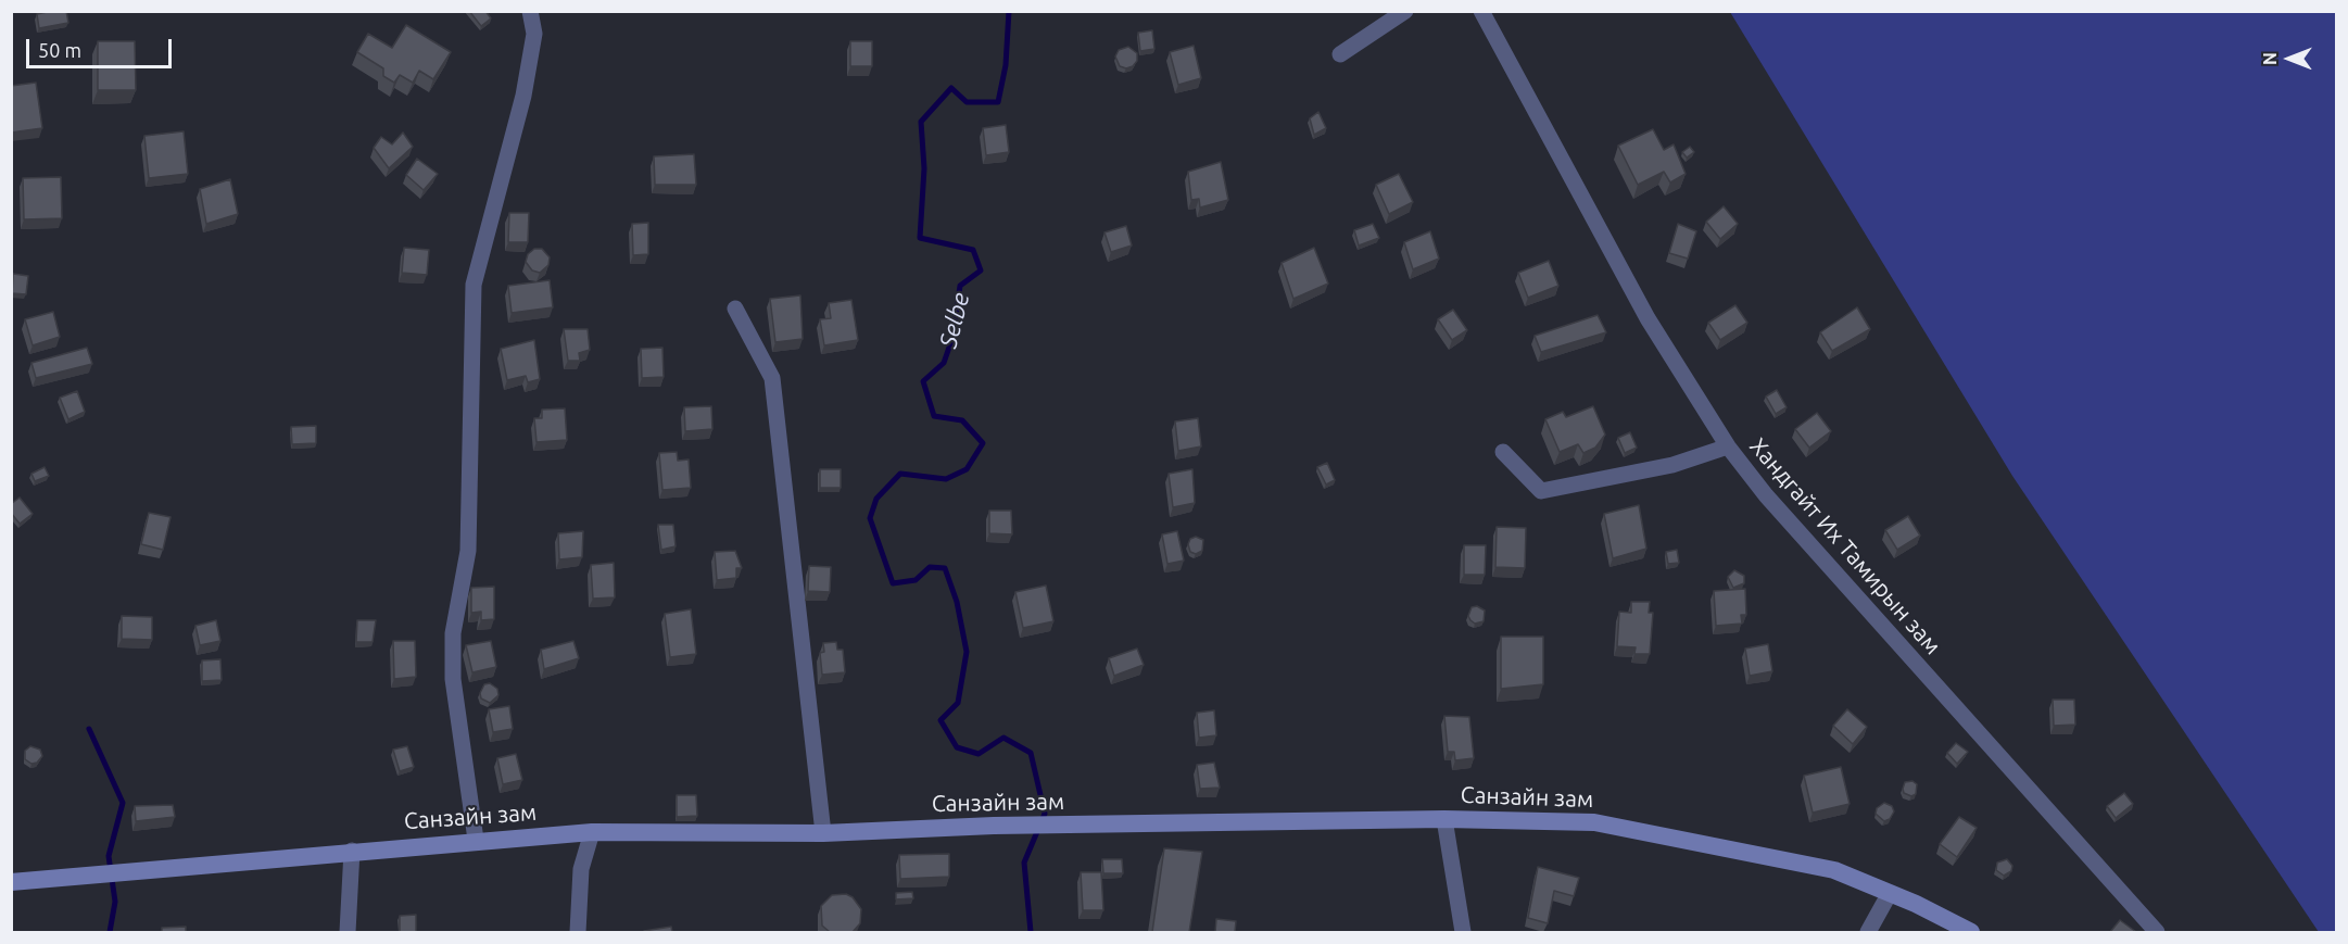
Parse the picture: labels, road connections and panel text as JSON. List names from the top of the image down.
{
  "streets": {
    "main road": ["Санзайн зам"],
    "street": ["Хандгайт Их Тамирын зам"]
  },
  "water": ["Selbe"],
  "scale_bar": "50 m",
  "north": "left"
}
